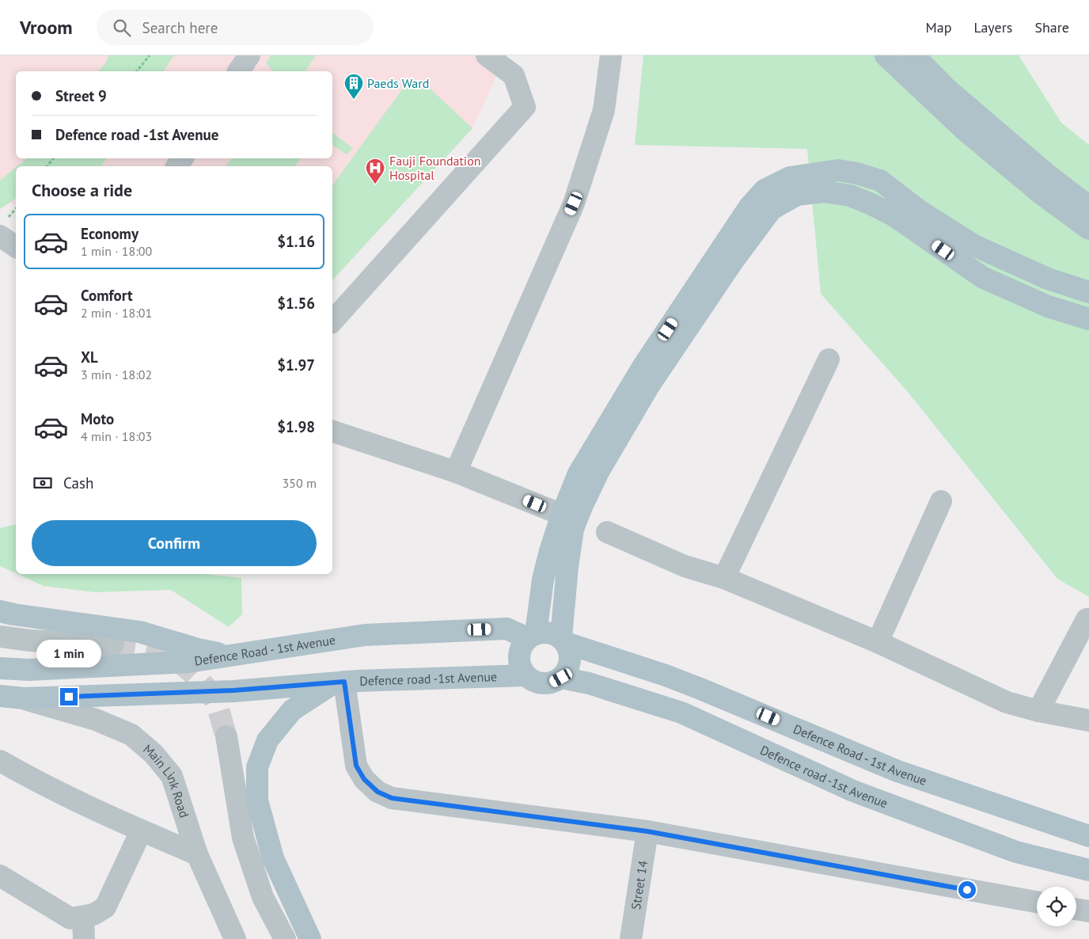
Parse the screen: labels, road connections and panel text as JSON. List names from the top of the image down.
{
  "streets": {
    "main road": ["Defence Road - 1st Avenue", "Defence road -1st Avenue"],
    "street": ["Main Link Road", "Street 14"]
  },
  "crossings": [
    ["Defence Road - 1st Avenue", "Defence road -1st Avenue"],
    ["Defence road -1st Avenue", "Main Link Road"]
  ],
  "places": {
    "building": ["Paeds Ward"],
    "hospital": ["Fauji Foundation Hospital"]
  },
  "page": {
    "header": "Vroom",
    "search": "Search here",
    "nav": ["Map", "Layers", "Share"],
    "banner": ["Street 9", "Defence road -1st Avenue"],
    "heading": "Choose a ride",
    "list": [
      {
        "name": "Economy",
        "note": "1 min · 18:00",
        "value": "$1.16"
      },
      {
        "name": "Comfort",
        "note": "2 min · 18:01",
        "value": "$1.56"
      },
      {
        "name": "XL",
        "note": "3 min · 18:02",
        "value": "$1.97"
      },
      {
        "name": "Moto",
        "note": "4 min · 18:03",
        "value": "$1.98"
      }
    ],
    "pay": ["Cash", "350 m"],
    "buttons": "Confirm",
    "bubble": "1 min"
  }
}
